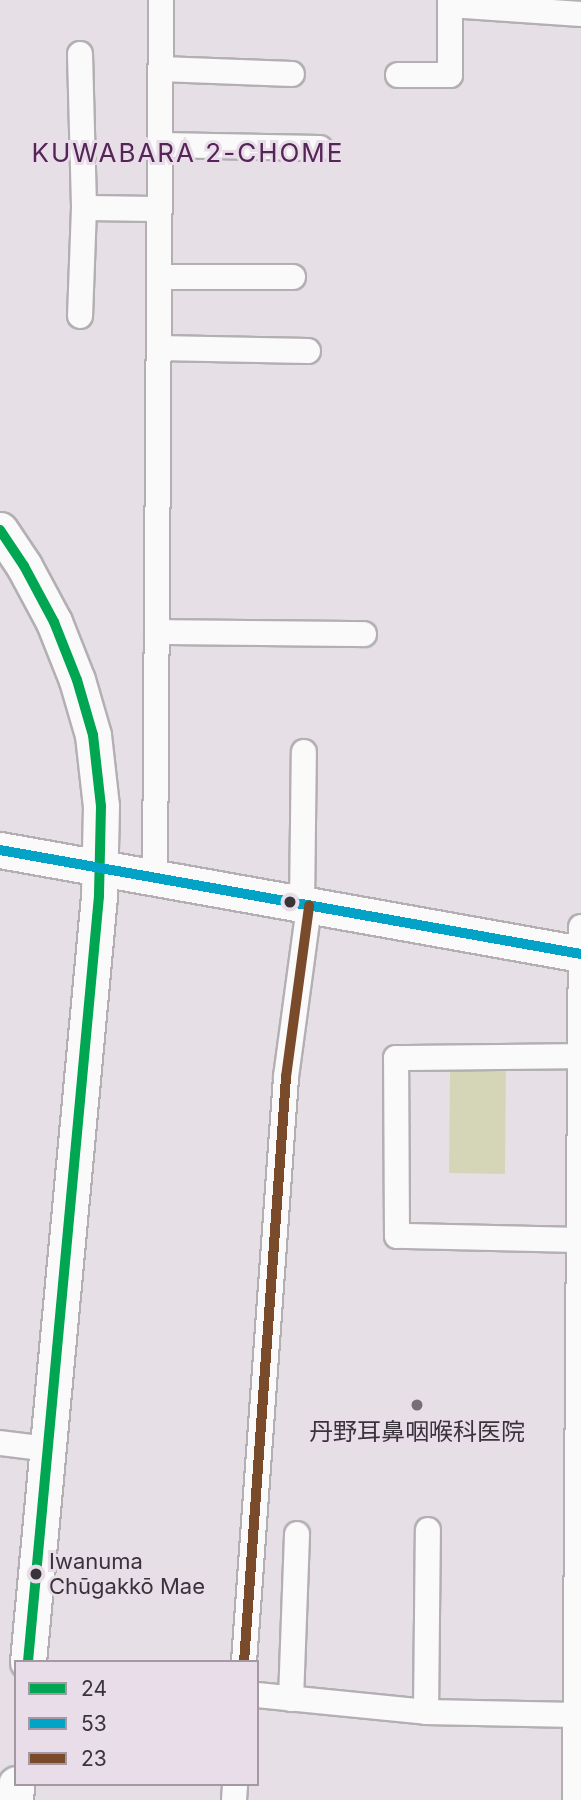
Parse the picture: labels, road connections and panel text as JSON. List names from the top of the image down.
{
  "districts": ["KUWABARA 2-CHOME"],
  "places": ["丹野耳鼻咽喉科医院", "Iwanuma Chūgakkō Mae"],
  "lines": ["transit line 24", "transit line 53", "transit line 23"],
  "legend": ["24", "53", "23"]
}
